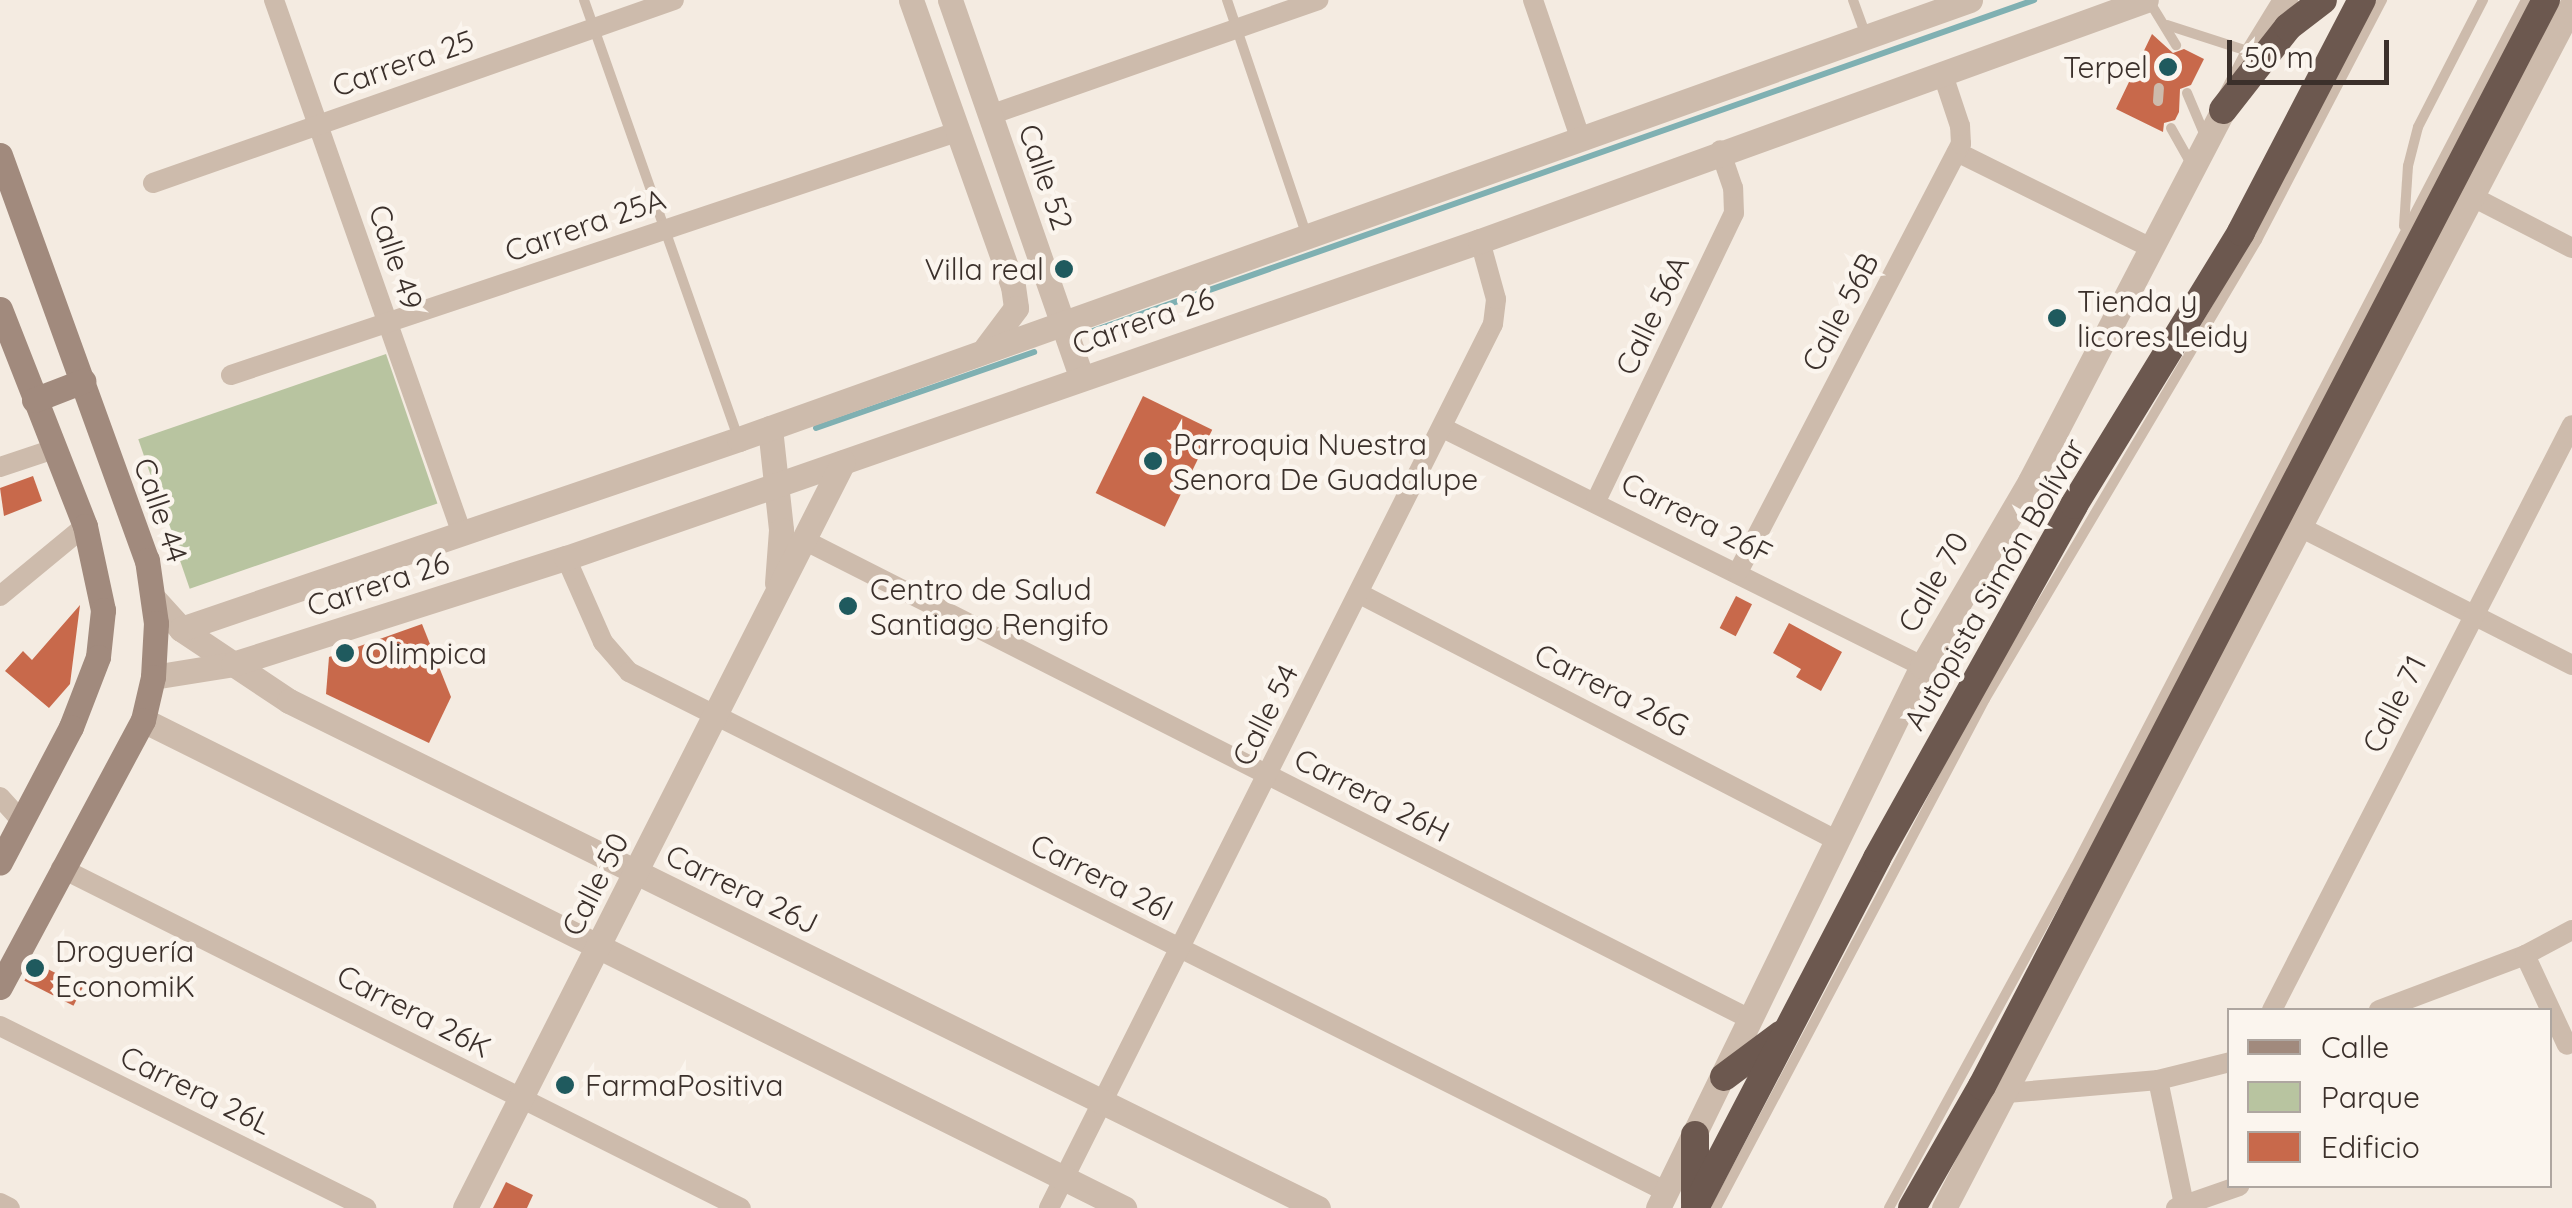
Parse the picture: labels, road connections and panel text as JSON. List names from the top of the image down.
{
  "streets": {
    "highway": ["Autopista Simón Bolívar"],
    "main road": ["Calle 44"],
    "street": [
      "Carrera 25",
      "Calle 52",
      "Carrera 25A",
      "Calle 49",
      "Calle 56B",
      "Calle 56A",
      "Carrera 26",
      "Carrera 26F",
      "Calle 70",
      "Carrera 26G",
      "Calle 71",
      "Calle 54",
      "Carrera 26H",
      "Carrera 26I",
      "Calle 50",
      "Carrera 26J",
      "Carrera 26K",
      "Carrera 26L"
    ]
  },
  "crossings": [
    ["Carrera 25", "Calle 49"],
    ["Calle 52", "Carrera 26"],
    ["Carrera 25A", "Calle 49"],
    ["Calle 49", "Carrera 26"],
    ["Calle 56B", "Carrera 26F"],
    ["Calle 56A", "Carrera 26"],
    ["Calle 56A", "Carrera 26F"],
    ["Carrera 26", "Calle 44"],
    ["Carrera 26", "Calle 54"],
    ["Carrera 26", "Carrera 26I"],
    ["Carrera 26", "Calle 50"],
    ["Carrera 26", "Carrera 26J"],
    ["Calle 44", "Carrera 26J"],
    ["Calle 44", "Carrera 26K"],
    ["Carrera 26F", "Calle 70"],
    ["Carrera 26F", "Calle 54"],
    ["Calle 70", "Carrera 26G"],
    ["Calle 70", "Carrera 26H"],
    ["Calle 70", "Carrera 26I"],
    ["Carrera 26G", "Calle 54"],
    ["Calle 54", "Carrera 26H"],
    ["Calle 54", "Carrera 26I"],
    ["Calle 54", "Carrera 26J"],
    ["Carrera 26H", "Calle 50"],
    ["Carrera 26I", "Calle 50"],
    ["Calle 50", "Carrera 26J"],
    ["Calle 50", "Carrera 26K"]
  ],
  "places": [
    "Terpel",
    "Villa real",
    "Tienda y licores Leidy",
    "Parroquia Nuestra Senora De Guadalupe",
    "Centro de Salud Santiago Rengifo",
    "Olimpica",
    "Droguería EconomiK",
    "FarmaPositiva"
  ],
  "legend": ["Calle", "Parque", "Edificio"],
  "scale_bar": "50 m"
}
